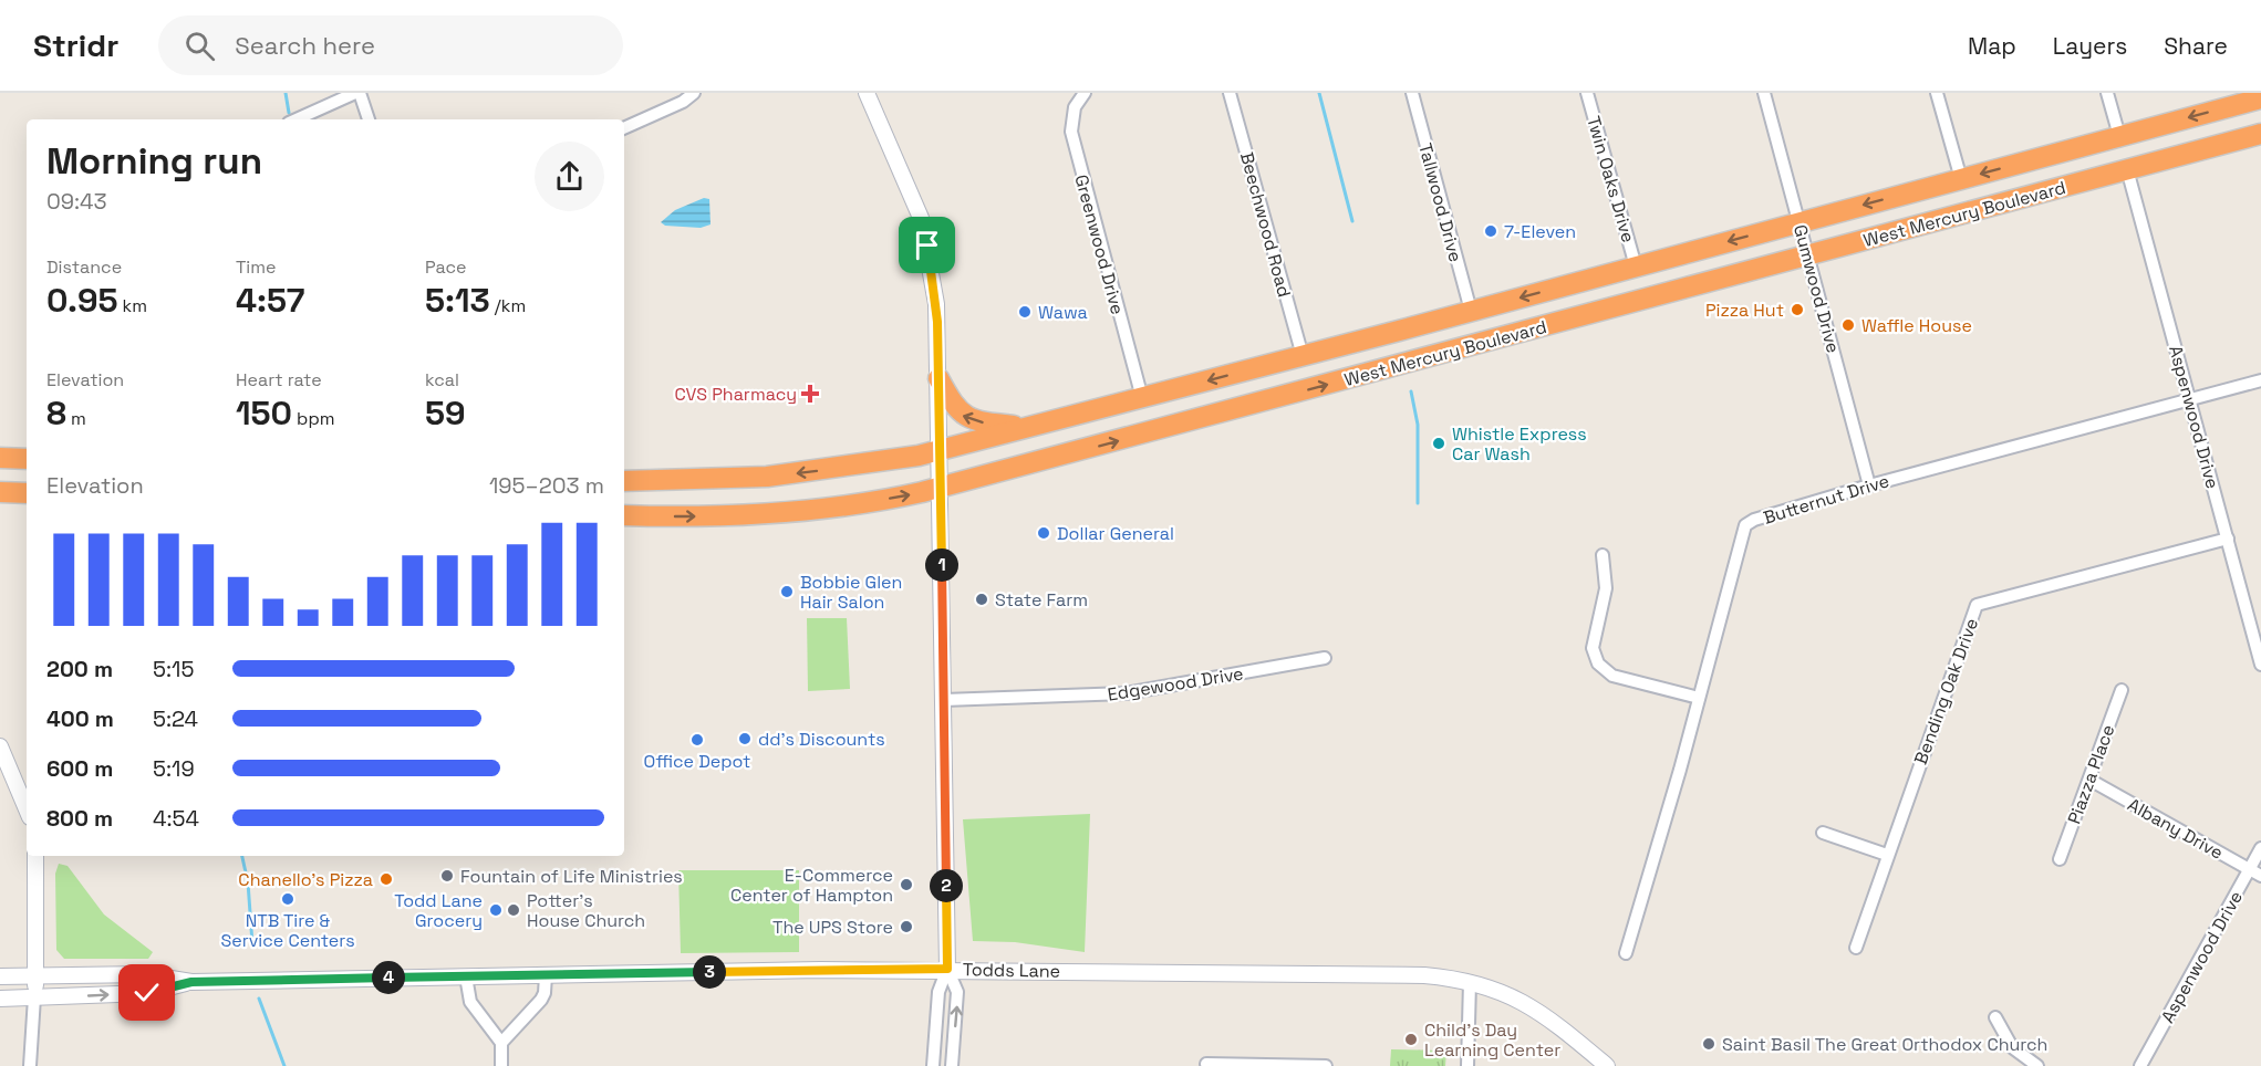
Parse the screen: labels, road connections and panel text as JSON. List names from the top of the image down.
{
  "streets": {
    "highway": ["West Mercury Boulevard"],
    "main road": ["Todds Lane"],
    "street": [
      "Twin Oaks Drive",
      "Tallwood Drive",
      "Beechwood Road",
      "Greenwood Drive",
      "Gumwood Drive",
      "Aspenwood Drive",
      "Butternut Drive",
      "Edgewood Drive",
      "Bending Oak Drive",
      "Piazza Place",
      "Albany Drive"
    ]
  },
  "crossings": [
    ["Twin Oaks Drive", "West Mercury Boulevard"],
    ["Tallwood Drive", "West Mercury Boulevard"],
    ["West Mercury Boulevard", "Beechwood Road"],
    ["West Mercury Boulevard", "Greenwood Drive"],
    ["West Mercury Boulevard", "Gumwood Drive"],
    ["West Mercury Boulevard", "Aspenwood Drive"],
    ["Gumwood Drive", "Butternut Drive"],
    ["Aspenwood Drive", "Butternut Drive"],
    ["Aspenwood Drive", "Bending Oak Drive"],
    ["Aspenwood Drive", "Albany Drive"],
    ["Piazza Place", "Albany Drive"]
  ],
  "places": {
    "other": [
      "7-Eleven",
      "Pizza Hut",
      "Wawa",
      "Waffle House",
      "Whistle Express Car Wash",
      "Dollar General",
      "Bobbie Glen Hair Salon",
      "State Farm",
      "dd's Discounts",
      "Office Depot",
      "Fountain of Life Ministries",
      "Chanello’s Pizza",
      "E-Commerce Center of Hampton",
      "NTB Tire & Service Centers",
      "Todd Lane Grocery",
      "Potter’s House Church",
      "The UPS Store",
      "Child's Day Learning Center",
      "Saint Basil The Great Orthodox Church"
    ],
    "health": ["CVS Pharmacy"]
  },
  "page": {
    "header": "Stridr",
    "search": "Search here",
    "nav": ["Map", "Layers", "Share"],
    "heading": ["Morning run", "09:43"],
    "stats": [
      ["Distance", "0.95 km"],
      ["Time", "4:57"],
      ["Pace", "5:13 /km"],
      ["Elevation", "8 m"],
      ["Heart rate", "150 bpm"],
      ["kcal", "59"]
    ],
    "chart": ["Elevation", "195–203 m"],
    "pins": [
      "1",
      "2",
      "3",
      "4"
    ],
    "list": [
      {
        "name": "200 m",
        "note": "5:15"
      },
      {
        "name": "400 m",
        "note": "5:24"
      },
      {
        "name": "600 m",
        "note": "5:19"
      },
      {
        "name": "800 m",
        "note": "4:54"
      }
    ]
  }
}
